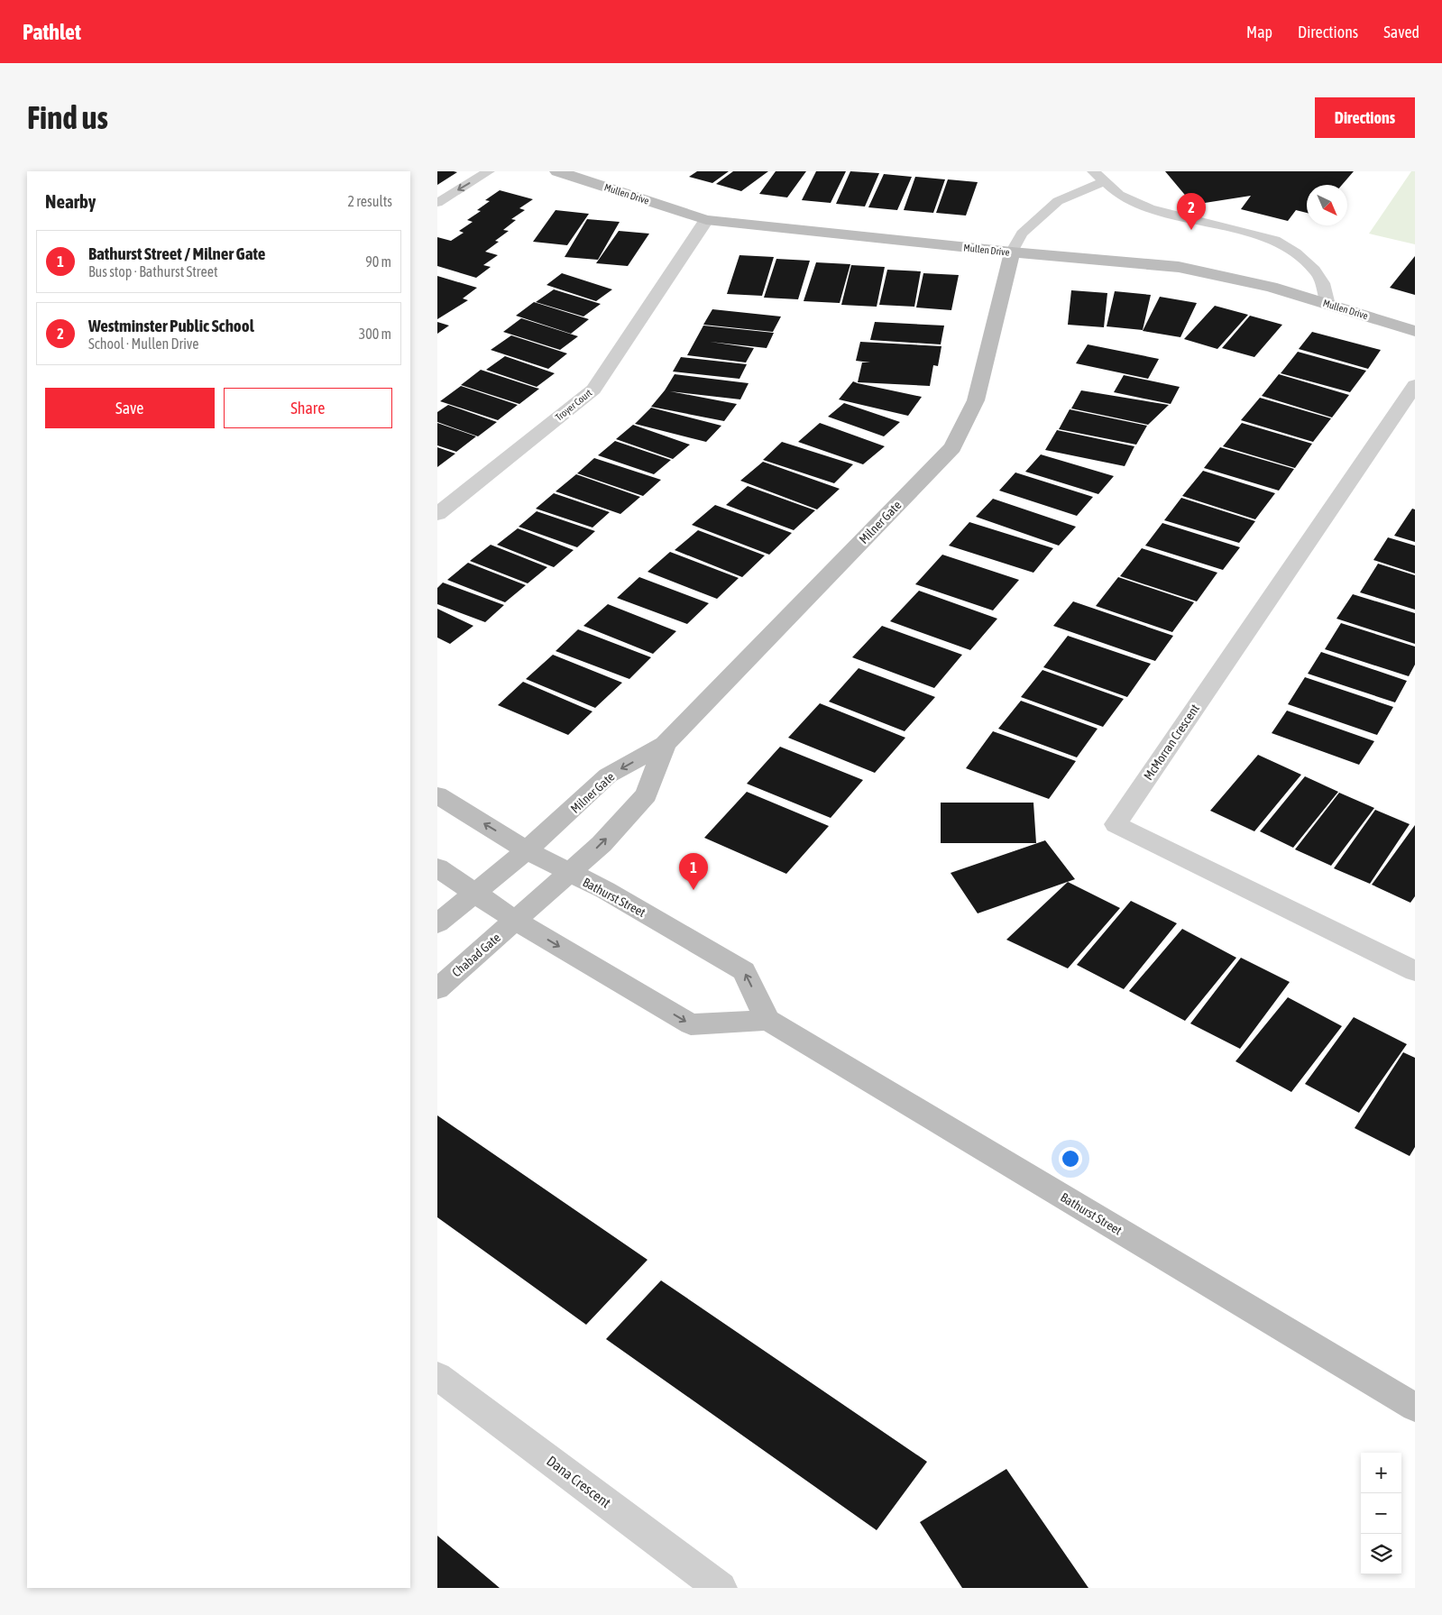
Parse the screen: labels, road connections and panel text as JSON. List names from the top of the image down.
{
  "streets": {
    "street": [
      "Mullen Drive",
      "Troyer Court",
      "Milner Gate",
      "McMorran Crescent",
      "Bathurst Street",
      "Chabad Gate",
      "Dana Crescent"
    ]
  },
  "crossings": [
    ["Mullen Drive", "Troyer Court"],
    ["Mullen Drive", "Milner Gate"],
    ["Milner Gate", "Bathurst Street"],
    ["Milner Gate", "Chabad Gate"],
    ["Bathurst Street", "Chabad Gate"]
  ],
  "north": "bottom right",
  "page": {
    "header": "Pathlet",
    "nav": ["Map", "Directions", "Saved"],
    "buttons": [
      "Directions",
      ["Save", "Share"]
    ],
    "title": "Find us",
    "heading": ["Nearby", "2 results"],
    "pins": ["2", "1"],
    "list": [
      {
        "mark": "1",
        "name": "Bathurst Street / Milner Gate",
        "note": "Bus stop · Bathurst Street",
        "value": "90 m"
      },
      {
        "mark": "2",
        "name": "Westminster Public School",
        "note": "School · Mullen Drive",
        "value": "300 m"
      }
    ],
    "map_buttons": ["+", "−"]
  }
}
